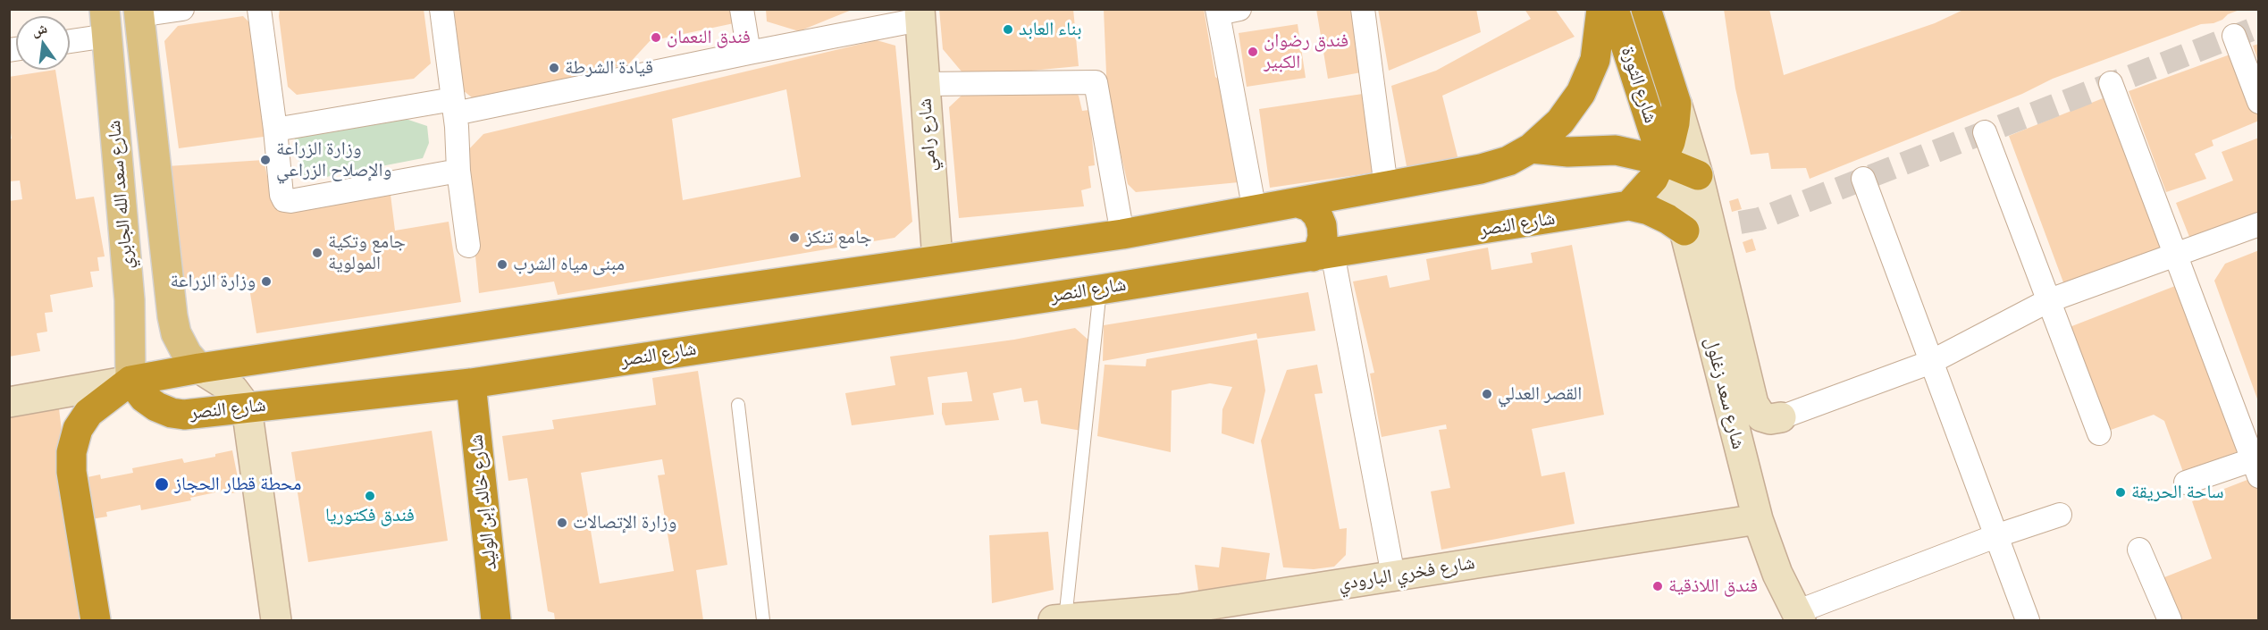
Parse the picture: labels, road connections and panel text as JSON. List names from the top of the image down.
{
  "streets": {
    "highway": ["شارع الثورة", "شارع النصر", "شارع خالد إبن الوليد"],
    "main road": [
      "شارع رامي",
      "شارع سعد الله الجابري",
      "شارع سعد زغلول",
      "شارع فخري البارودي"
    ]
  },
  "crossings": [
    ["شارع الثورة", "شارع سعد زغلول"],
    ["شارع سعد الله الجابري", "شارع النصر"],
    ["شارع النصر", "شارع خالد إبن الوليد"],
    ["شارع سعد زغلول", "شارع فخري البارودي"]
  ],
  "places": [
    "بناء العابد",
    "فندق النعمان",
    "فندق رضوان الكبير",
    "قيادة الشرطة",
    "وزارة الزراعة والإصلاح الزراعي",
    "جامع تنكز",
    "جامع وتكية المولوية",
    "مبنى مياه الشرب",
    "وزارة الزراعة",
    "القصر العدلي",
    "محطة قطار الحجاز",
    "ساحة الحريقة",
    "فندق فكتوريا",
    "وزارة الإتصالات",
    "فندق اللاذقية"
  ],
  "north": "top"
}
